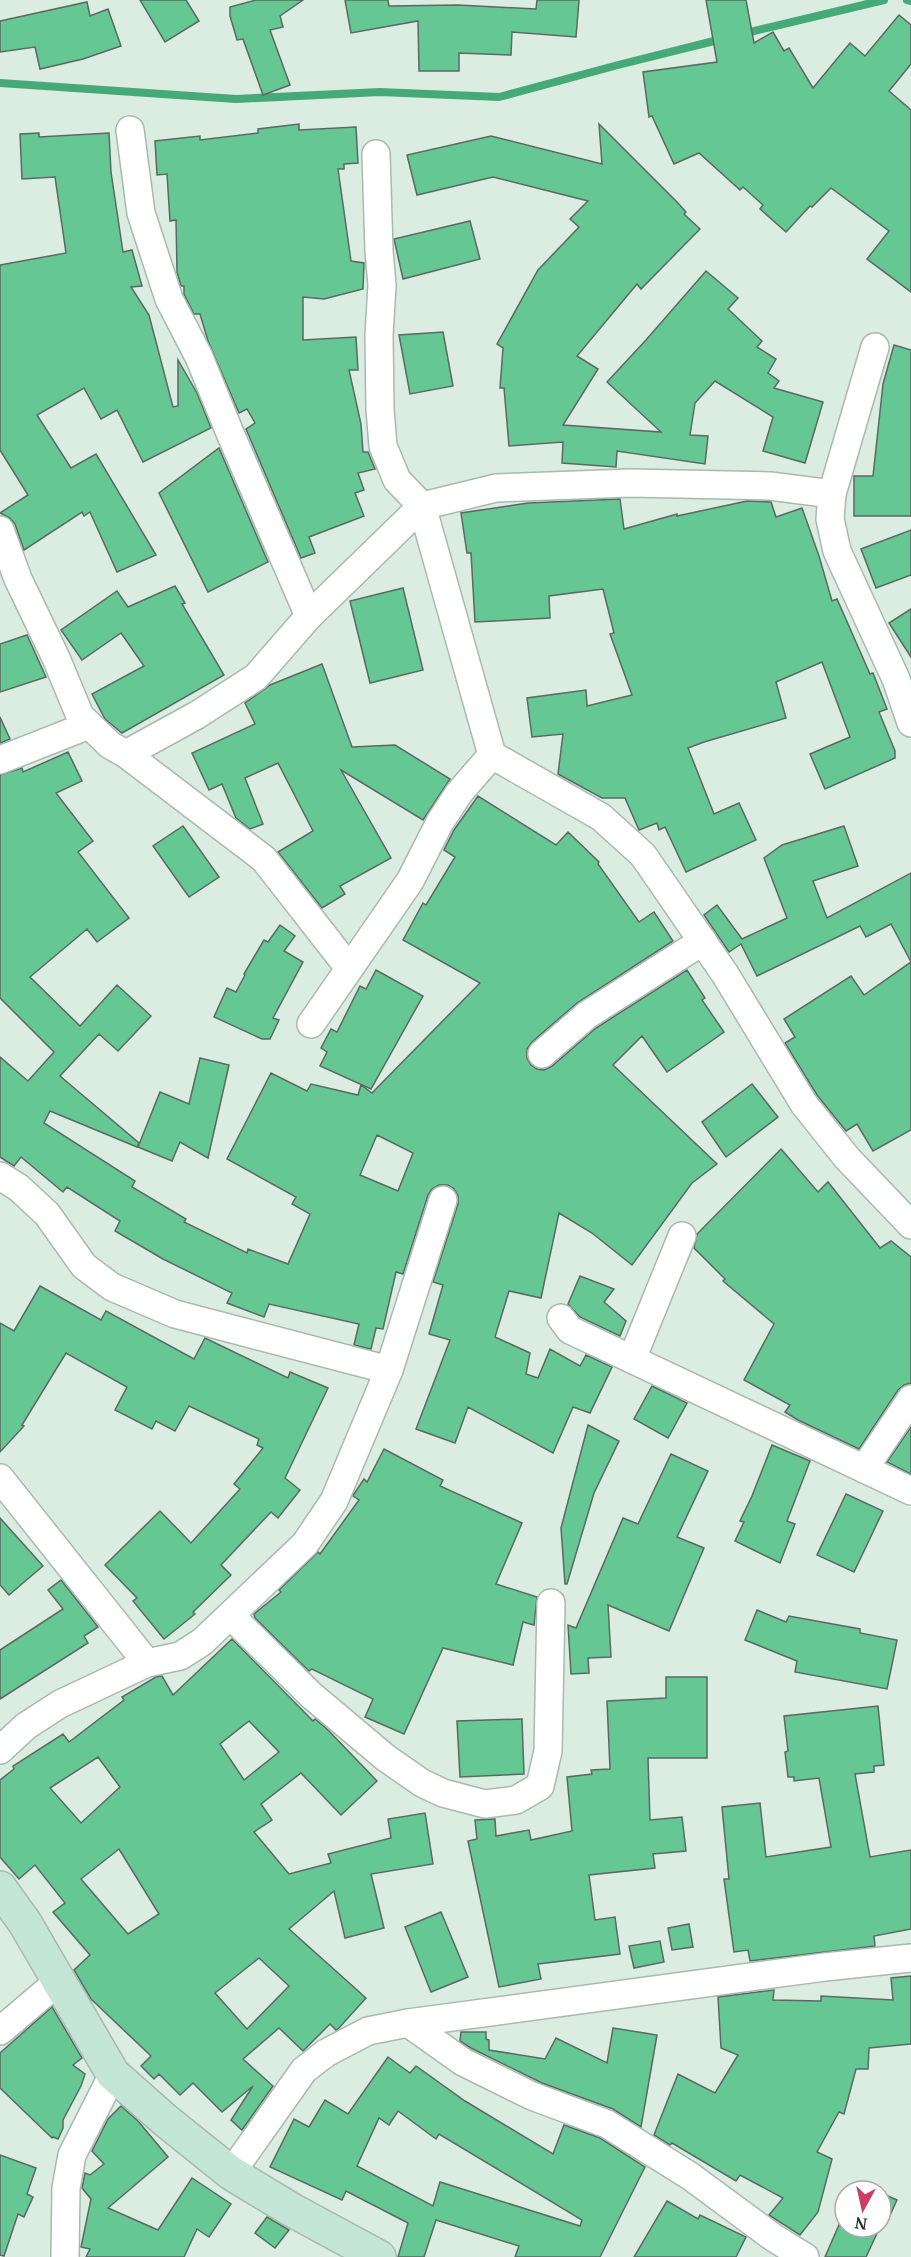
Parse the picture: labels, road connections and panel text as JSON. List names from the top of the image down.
{
  "north": "bottom"
}
